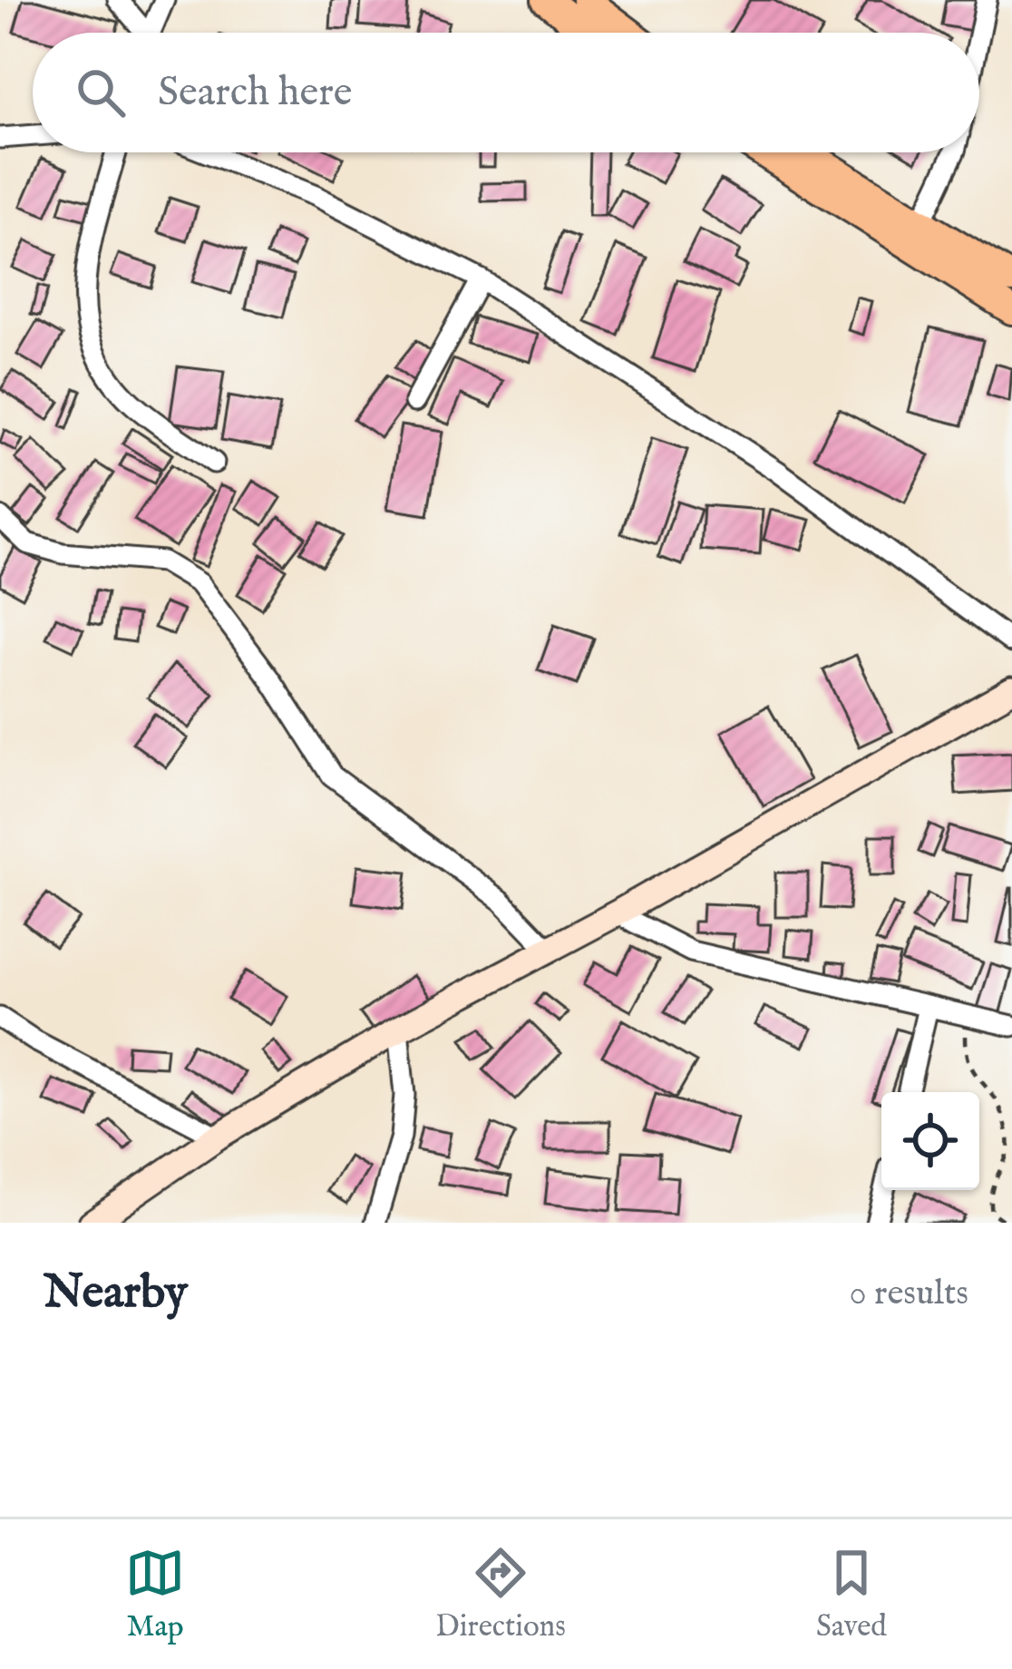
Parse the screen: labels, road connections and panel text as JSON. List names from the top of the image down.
{
  "page": {
    "search": "Search here",
    "heading": ["Nearby", "0 results"],
    "nav": ["Map", "Directions", "Saved"]
  }
}
